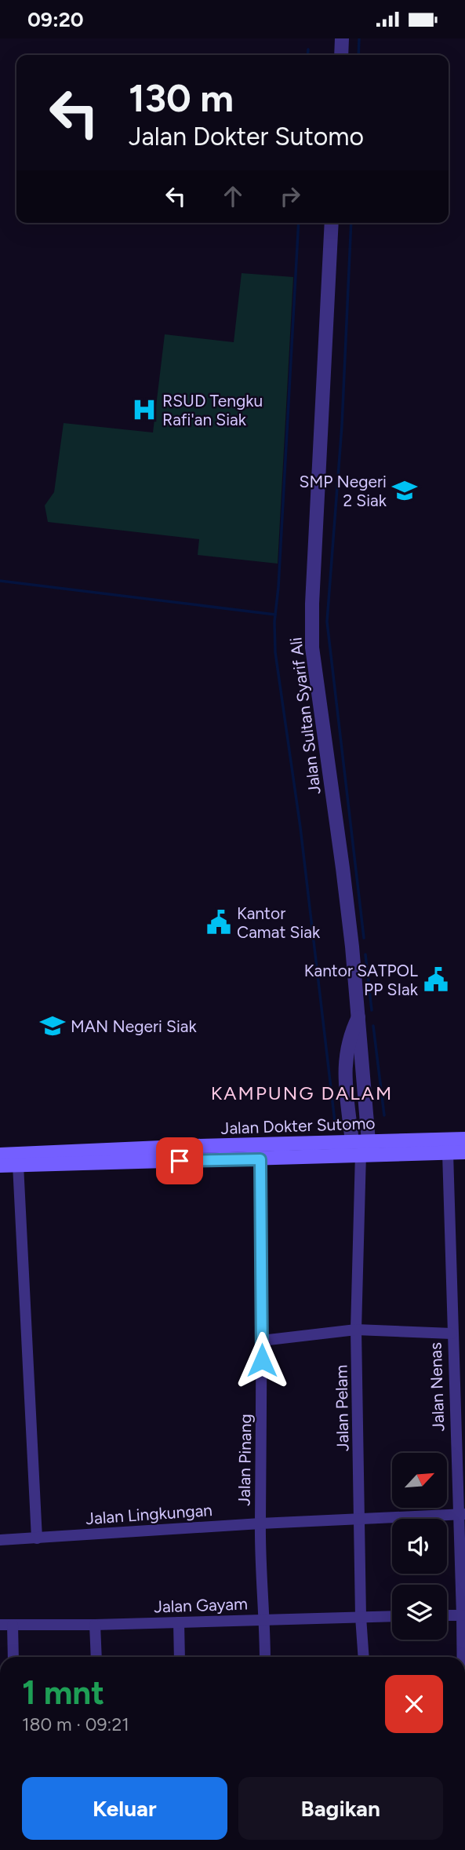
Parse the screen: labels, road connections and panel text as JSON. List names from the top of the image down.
{
  "streets": {
    "main road": ["Jalan Dokter Sutomo"],
    "street": [
      "Jalan Sultan Syarif Ali",
      "Jalan Nenas",
      "Jalan Pelam",
      "Jalan Pinang",
      "Jalan Lingkungan",
      "Jalan Gayam"
    ]
  },
  "crossings": [
    ["Jalan Sultan Syarif Ali", "Jalan Dokter Sutomo"],
    ["Jalan Dokter Sutomo", "Jalan Nenas"],
    ["Jalan Dokter Sutomo", "Jalan Pelam"],
    ["Jalan Dokter Sutomo", "Jalan Pinang"],
    ["Jalan Nenas", "Jalan Lingkungan"],
    ["Jalan Pelam", "Jalan Lingkungan"],
    ["Jalan Pelam", "Jalan Gayam"],
    ["Jalan Pinang", "Jalan Lingkungan"],
    ["Jalan Pinang", "Jalan Gayam"]
  ],
  "districts": ["KAMPUNG DALAM"],
  "places": {
    "hospital": ["RSUD Tengku Rafi'an Siak"],
    "school or university": ["SMP Negeri 2 Siak", "MAN Negeri Siak"],
    "public building": ["Kantor Camat Siak", "Kantor SATPOL PP SIak"]
  },
  "north": "top right",
  "page": {
    "status": "09:20",
    "turn": ["130 m", "Jalan Dokter Sutomo"],
    "heading": ["1 mnt", "180 m · 09:21"],
    "buttons": ["Keluar", "Bagikan"]
  }
}
